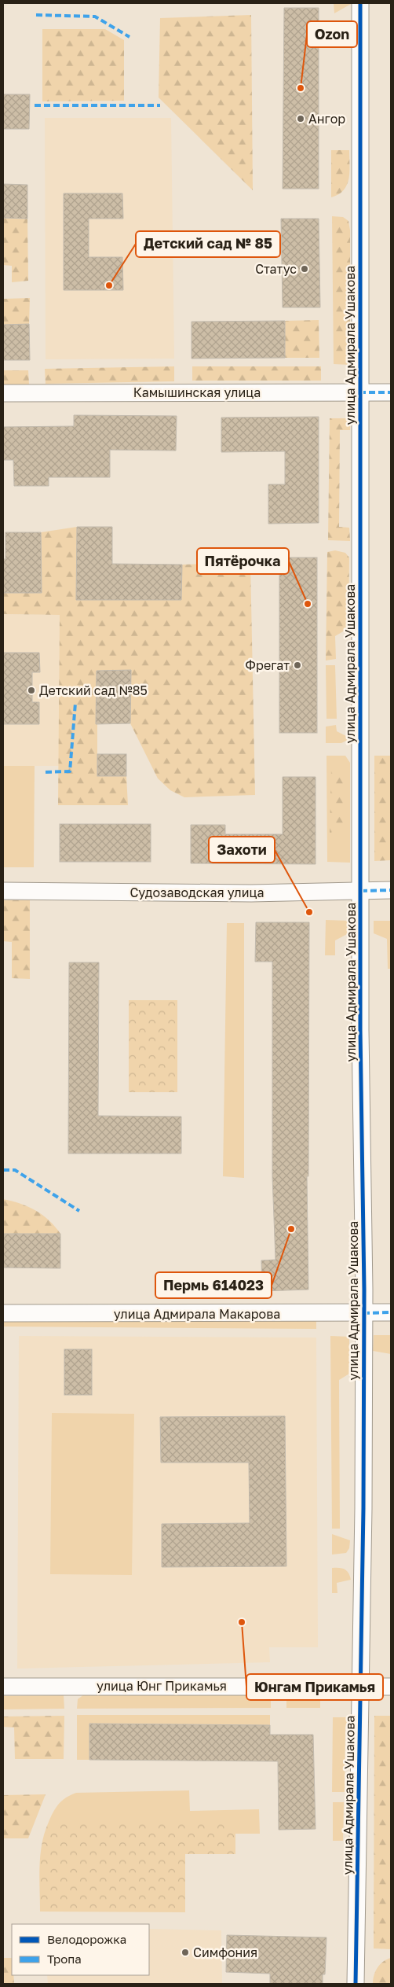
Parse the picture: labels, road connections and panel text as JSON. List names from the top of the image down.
{
  "streets": {
    "street": [
      "улица Адмирала Ушакова",
      "Камышинская улица",
      "Судозаводская улица",
      "улица Адмирала Макарова",
      "улица Юнг Прикамья"
    ]
  },
  "crossings": [
    ["улица Адмирала Ушакова", "Камышинская улица"],
    ["улица Адмирала Ушакова", "Судозаводская улица"],
    ["улица Адмирала Ушакова", "улица Адмирала Макарова"],
    ["улица Адмирала Ушакова", "улица Юнг Прикамья"]
  ],
  "places": [
    "Ozon",
    "Ангор",
    "Статус",
    "Детский сад № 85",
    "Пятёрочка",
    "Фрегат",
    "Детский сад №85",
    "Захоти",
    "Пермь 614023",
    "Юнгам Прикамья",
    "Симфония"
  ],
  "legend": ["Велодорожка", "Тропа"]
}
